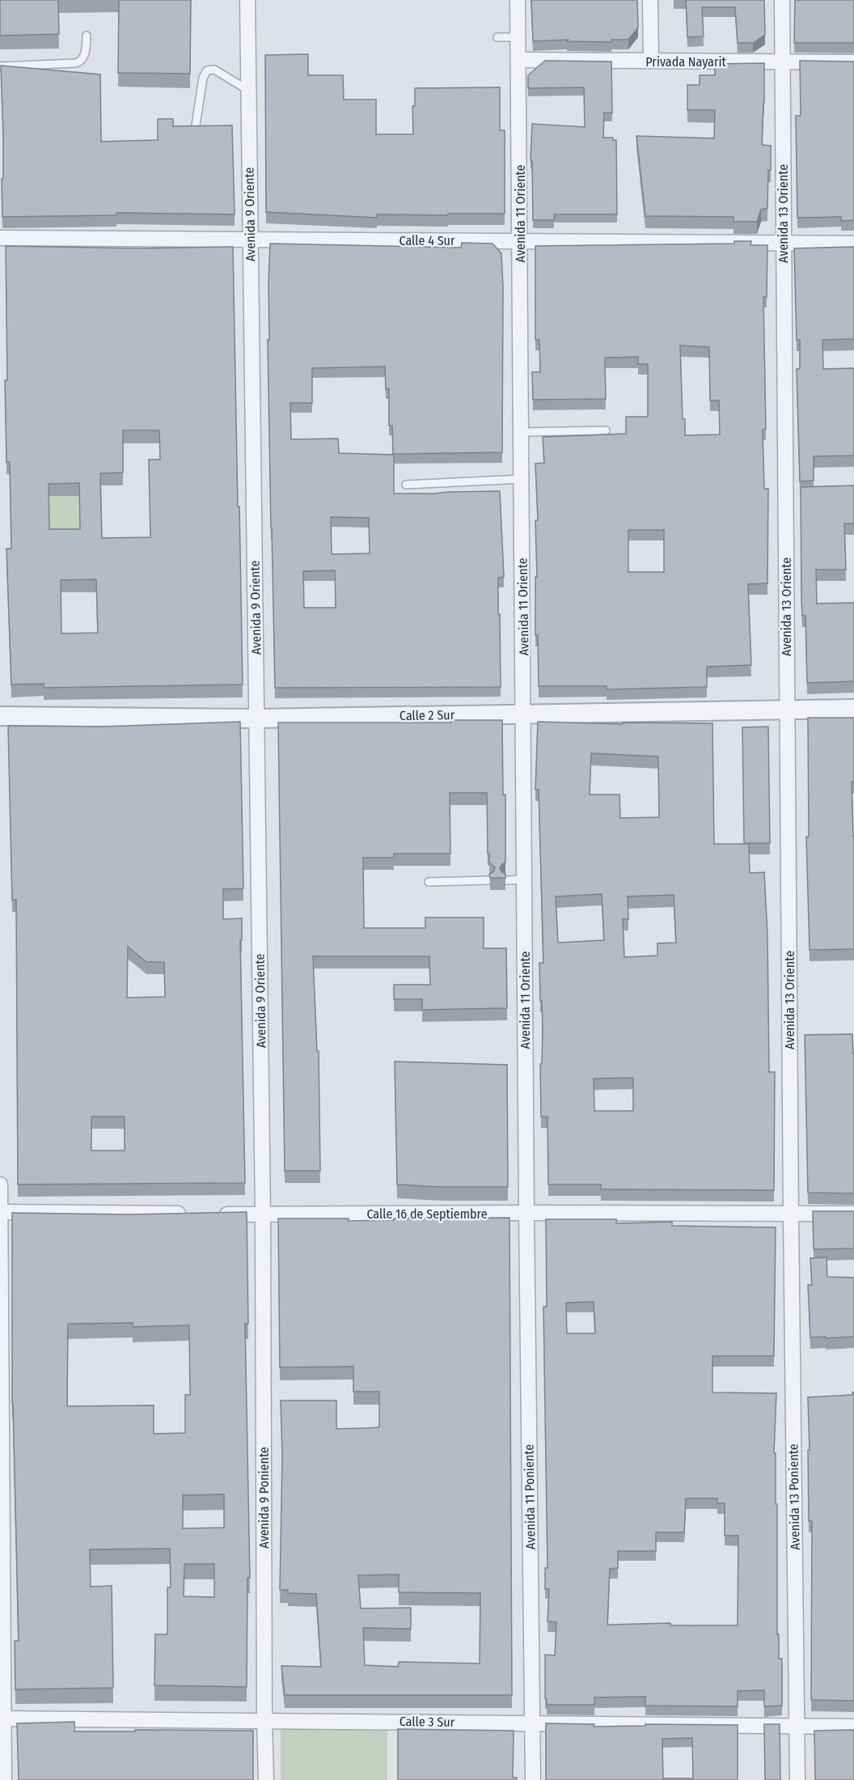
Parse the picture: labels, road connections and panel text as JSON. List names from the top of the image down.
{
  "streets": {
    "street": [
      "Privada Nayarit",
      "Avenida 11 Oriente",
      "Avenida 13 Oriente",
      "Avenida 9 Oriente",
      "Calle 4 Sur",
      "Calle 2 Sur",
      "Calle 16 de Septiembre",
      "Avenida 11 Poniente",
      "Avenida 13 Poniente",
      "Avenida 9 Poniente",
      "Calle 3 Sur"
    ]
  },
  "crossings": [
    ["Privada Nayarit", "Avenida 11 Oriente"],
    ["Privada Nayarit", "Avenida 13 Oriente"],
    ["Avenida 11 Oriente", "Calle 4 Sur"],
    ["Avenida 11 Oriente", "Calle 2 Sur"],
    ["Avenida 11 Oriente", "Calle 16 de Septiembre"],
    ["Avenida 11 Oriente", "Avenida 11 Poniente"],
    ["Avenida 13 Oriente", "Calle 4 Sur"],
    ["Avenida 13 Oriente", "Calle 2 Sur"],
    ["Avenida 13 Oriente", "Calle 16 de Septiembre"],
    ["Avenida 13 Oriente", "Avenida 13 Poniente"],
    ["Avenida 9 Oriente", "Calle 4 Sur"],
    ["Avenida 9 Oriente", "Calle 2 Sur"],
    ["Avenida 9 Oriente", "Calle 16 de Septiembre"],
    ["Avenida 9 Oriente", "Avenida 9 Poniente"],
    ["Calle 16 de Septiembre", "Avenida 11 Poniente"],
    ["Calle 16 de Septiembre", "Avenida 13 Poniente"],
    ["Calle 16 de Septiembre", "Avenida 9 Poniente"],
    ["Avenida 11 Poniente", "Calle 3 Sur"],
    ["Avenida 13 Poniente", "Calle 3 Sur"],
    ["Avenida 9 Poniente", "Calle 3 Sur"]
  ]
}
